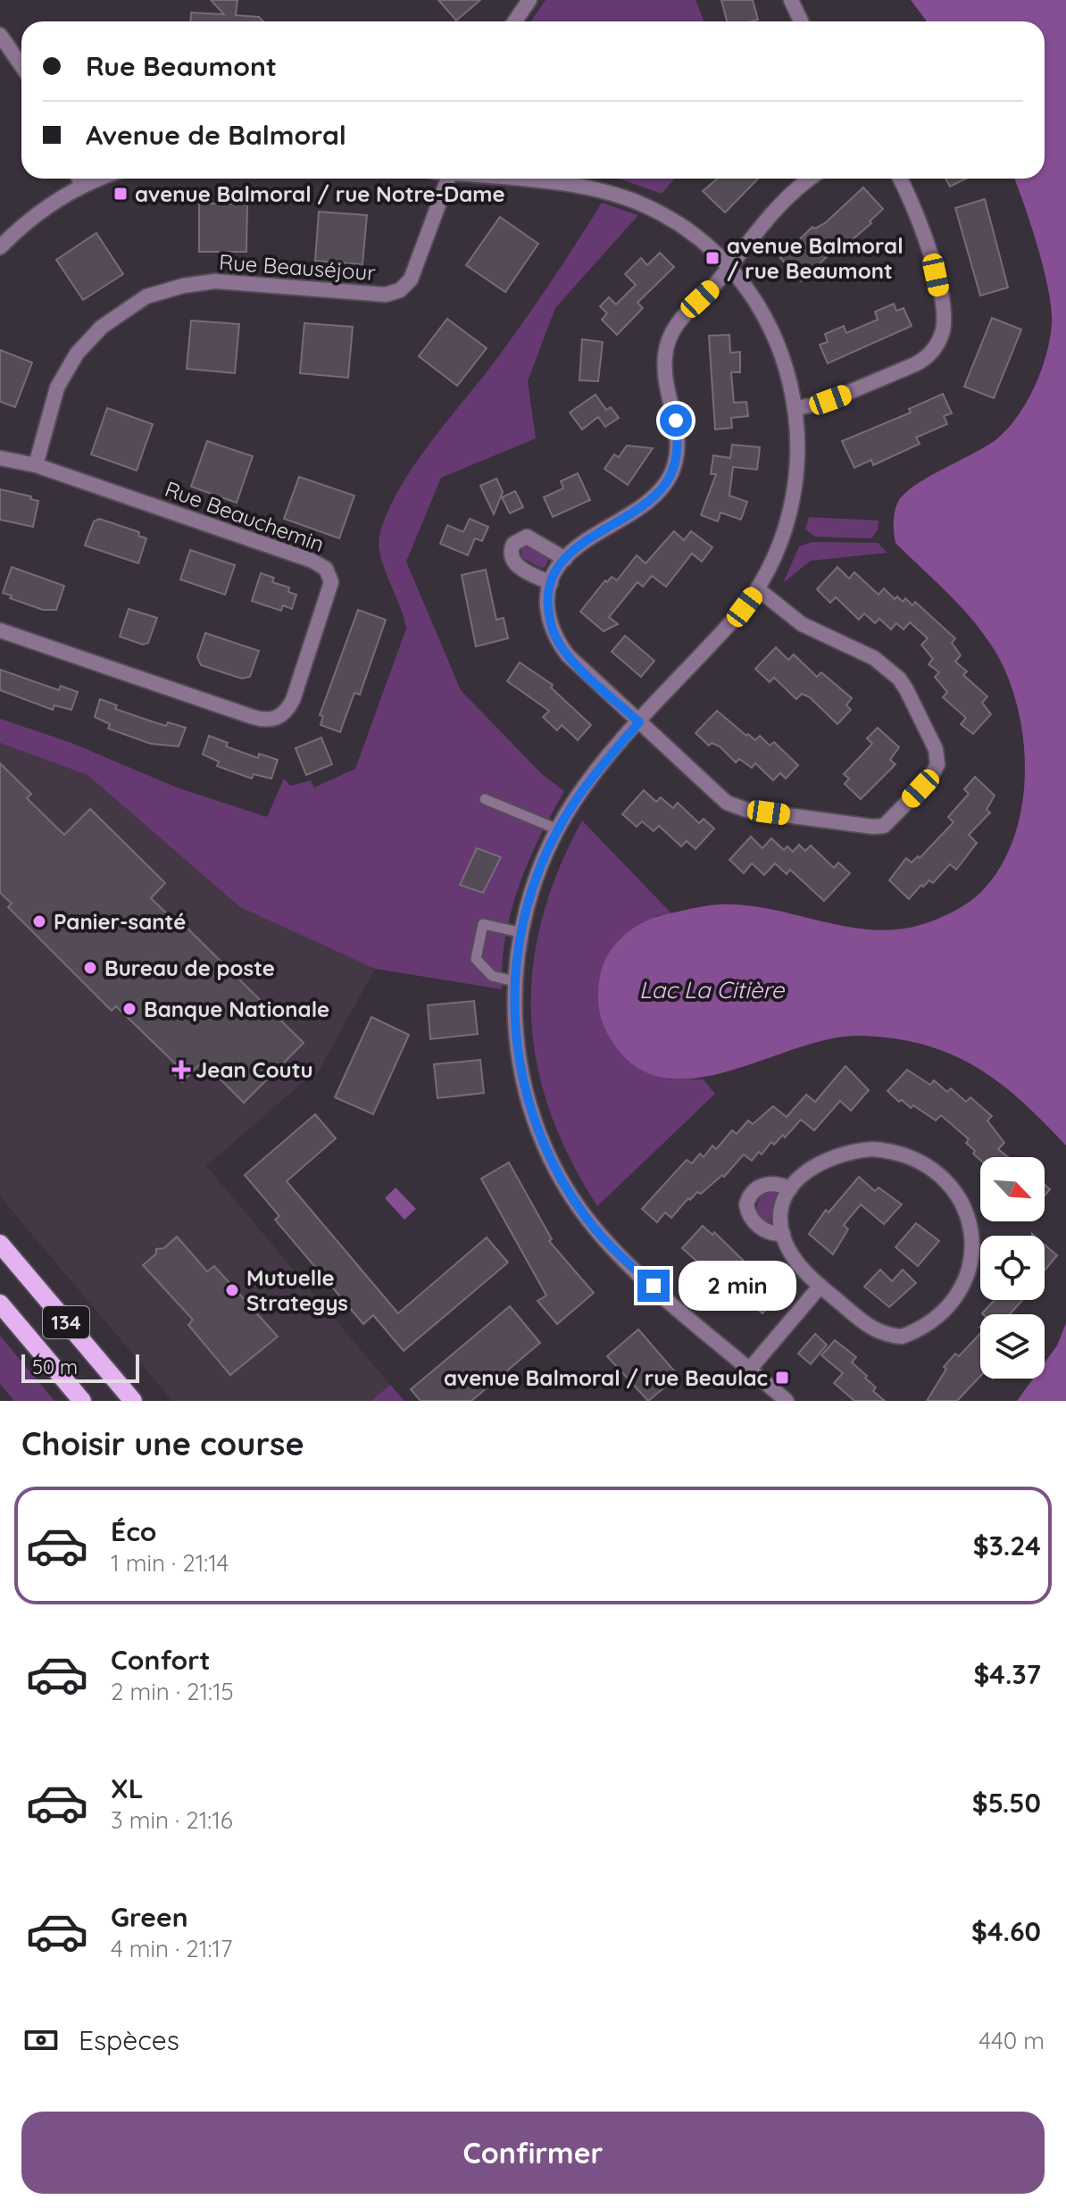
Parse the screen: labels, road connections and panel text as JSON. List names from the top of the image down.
{
  "streets": {
    "main road": ["134"],
    "street": ["Rue Beauséjour", "Rue Beauchemin"]
  },
  "crossings": [
    ["Rue Beauséjour", "Rue Beauchemin"]
  ],
  "water": ["Lac La Citière"],
  "places": {
    "transit": ["avenue Balmoral / rue Notre-Dame", "avenue Balmoral / rue Beaumont", "avenue Balmoral / rue Beaulac"],
    "other": [
      "Panier-santé",
      "Bureau de poste",
      "Banque Nationale",
      "Mutuelle Strategys"
    ],
    "health": ["Jean Coutu"]
  },
  "scale_bar": "50 m",
  "north": "bottom right",
  "page": {
    "banner": ["Rue Beaumont", "Avenue de Balmoral"],
    "bubble": "2 min",
    "scale": "50 m",
    "heading": "Choisir une course",
    "list": [
      {
        "name": "Éco",
        "note": "1 min · 21:14",
        "value": "$3.24"
      },
      {
        "name": "Confort",
        "note": "2 min · 21:15",
        "value": "$4.37"
      },
      {
        "name": "XL",
        "note": "3 min · 21:16",
        "value": "$5.50"
      },
      {
        "name": "Green",
        "note": "4 min · 21:17",
        "value": "$4.60"
      }
    ],
    "pay": ["Espèces", "440 m"],
    "buttons": "Confirmer"
  }
}
